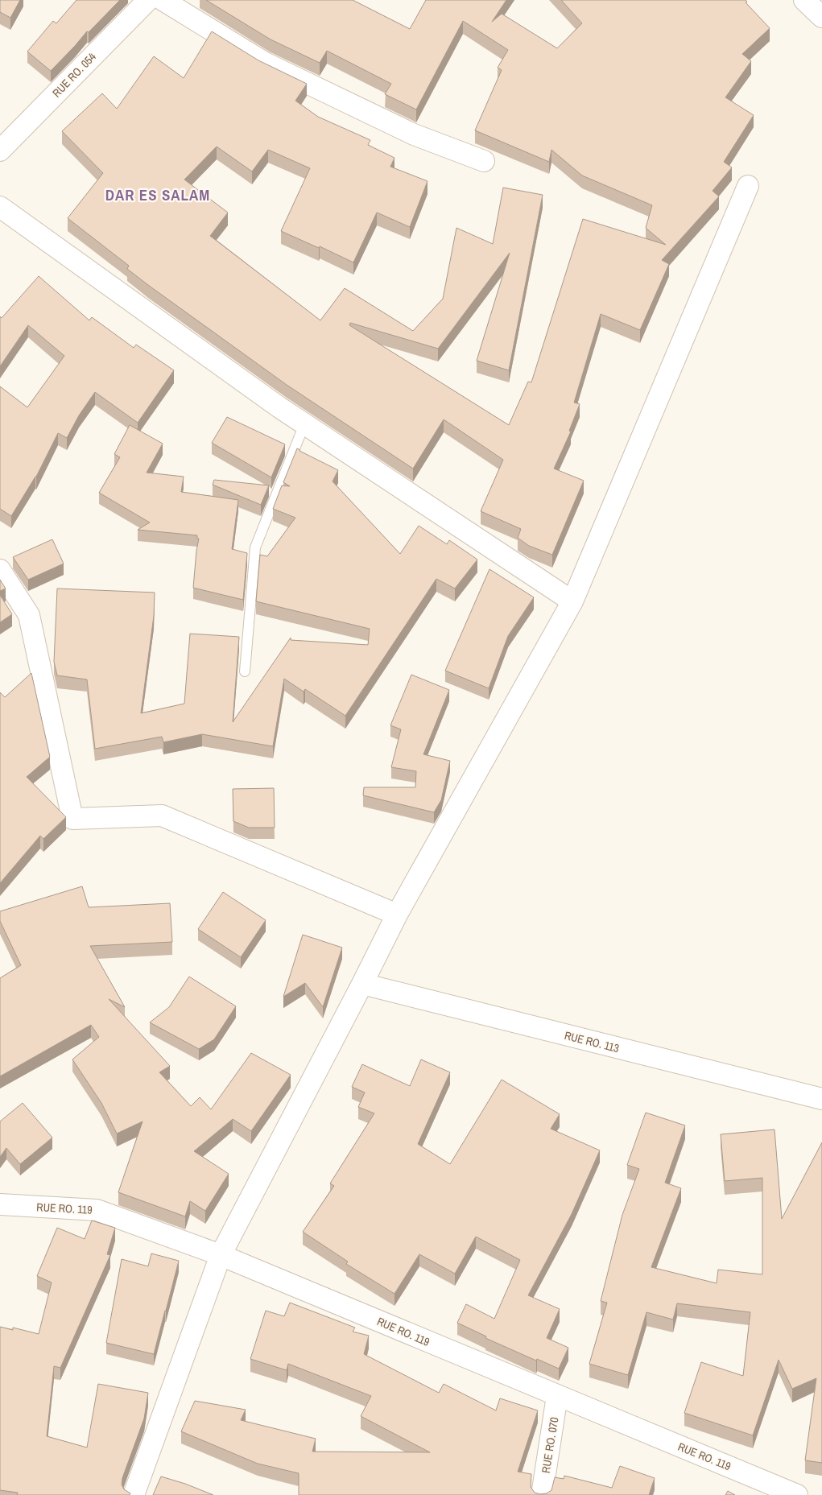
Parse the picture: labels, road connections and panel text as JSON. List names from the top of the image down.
{
  "streets": {
    "street": [
      "RUE RO. 054",
      "RUE RO. 113",
      "RUE RO. 119",
      "RUE RO. 070"
    ]
  },
  "crossings": [
    ["RUE RO. 119", "RUE RO. 070"]
  ],
  "districts": ["DAR ES SALAM"]
}
